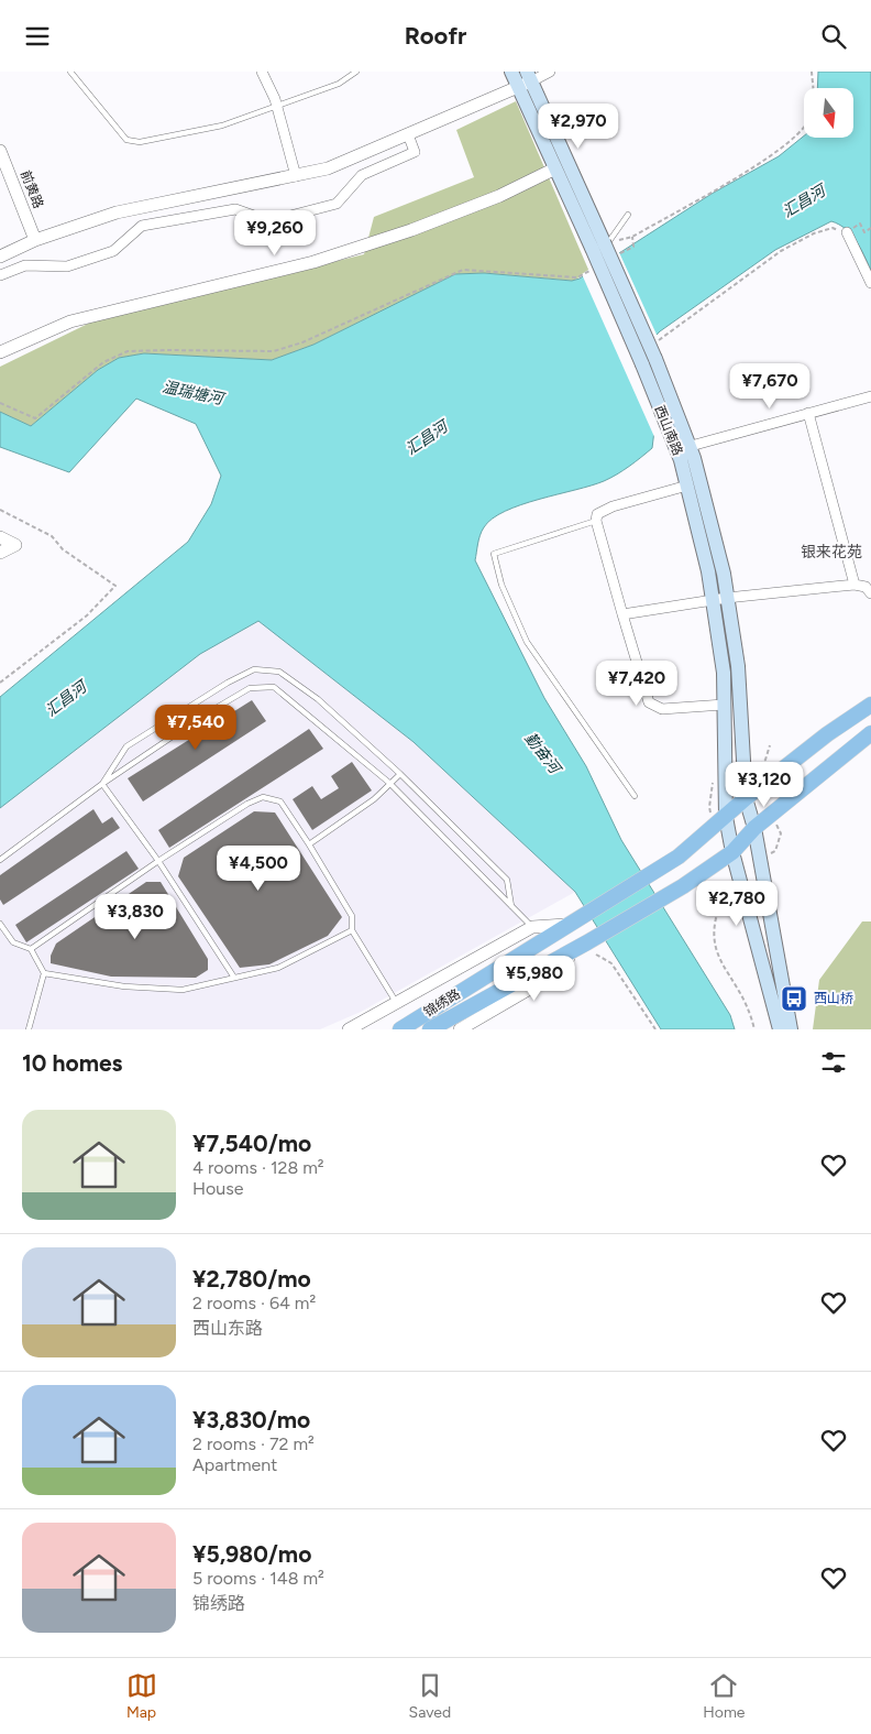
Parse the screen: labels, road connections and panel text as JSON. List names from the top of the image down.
{
  "streets": {
    "main road": ["西山南路", "锦绣路"],
    "street": ["前黄路"]
  },
  "crossings": [
    ["西山南路", "锦绣路"]
  ],
  "districts": ["银来花苑"],
  "water": ["汇昌河", "温瑞塘河", "勤奋河"],
  "places": {
    "bus stop": ["西山桥"]
  },
  "north": "bottom",
  "page": {
    "header": "Roofr",
    "price": [
      "¥2,970",
      "¥9,260",
      "¥7,670",
      "¥7,420",
      "¥7,540",
      "¥3,120",
      "¥4,500",
      "¥2,780",
      "¥3,830",
      "¥5,980"
    ],
    "heading": "10 homes",
    "list": [
      {
        "name": "¥7,540/mo",
        "note": "4 rooms · 128 m² · House"
      },
      {
        "name": "¥2,780/mo",
        "note": "2 rooms · 64 m² · 西山东路"
      },
      {
        "name": "¥3,830/mo",
        "note": "2 rooms · 72 m² · Apartment"
      },
      {
        "name": "¥5,980/mo",
        "note": "5 rooms · 148 m² · 锦绣路"
      }
    ],
    "tabs": ["Map", "Saved", "Home"]
  }
}
